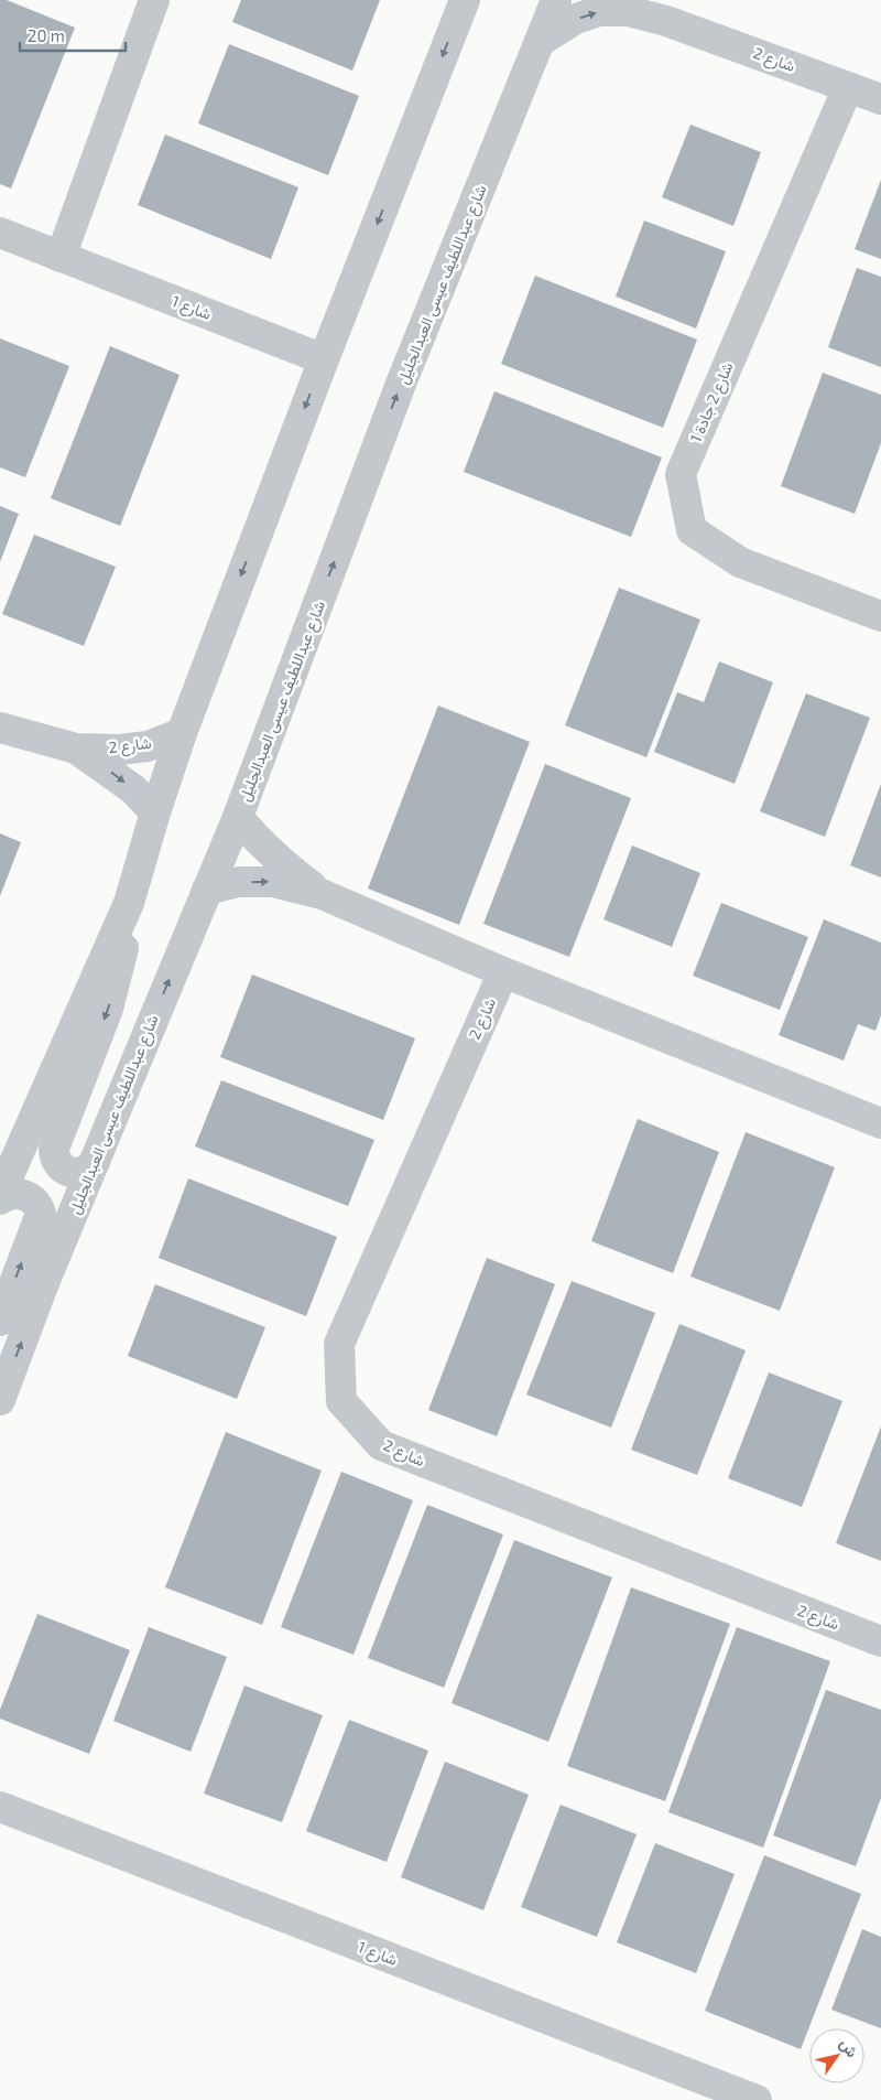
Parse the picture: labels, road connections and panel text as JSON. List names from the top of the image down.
{
  "streets": {
    "street": [
      "شارع 2",
      "شارع عبداللطيف عيسى العبدالجليل",
      "شارع 1",
      "شارع 2 جادة 1"
    ]
  },
  "crossings": [
    ["شارع 2", "شارع عبداللطيف عيسى العبدالجليل"],
    ["شارع 2", "شارع 2 جادة 1"]
  ],
  "scale_bar": "20 m",
  "north": "top right"
}
